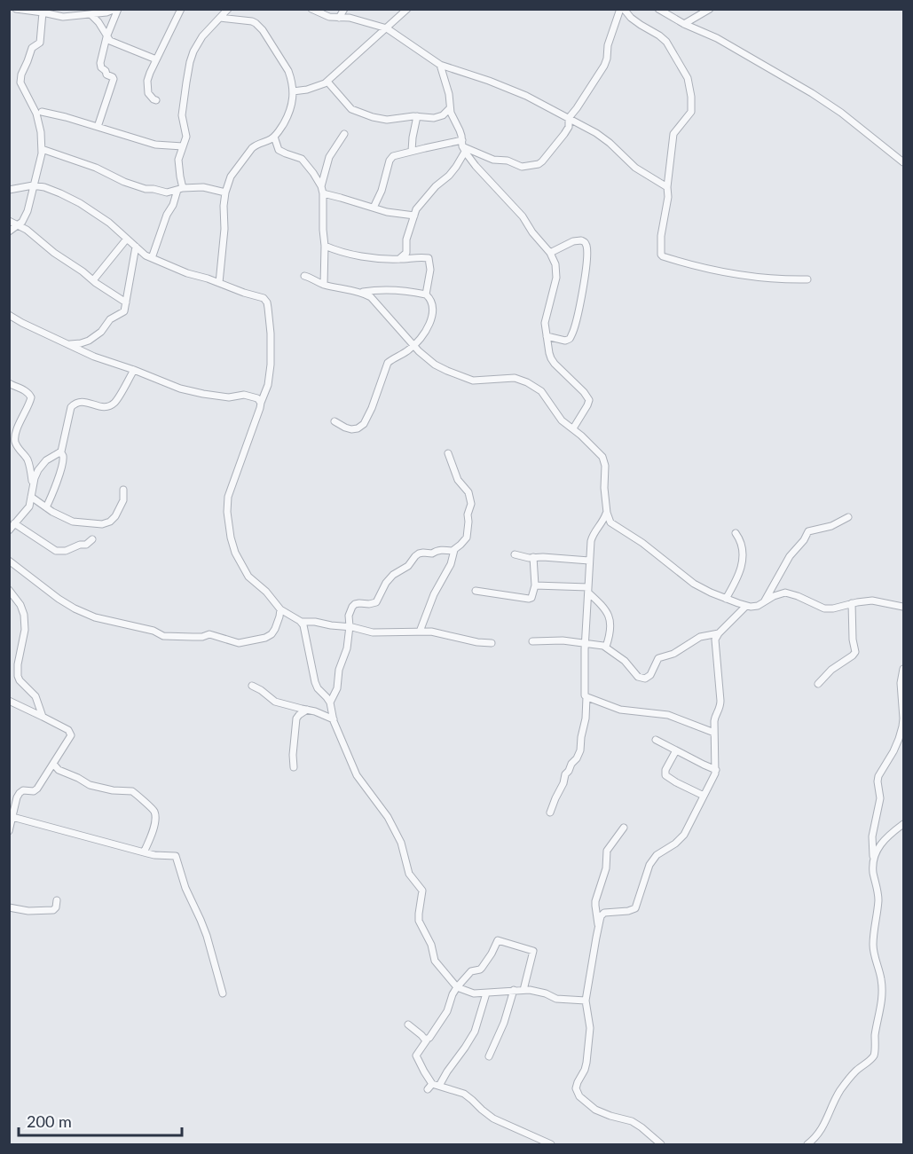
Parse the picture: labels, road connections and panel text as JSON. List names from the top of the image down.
{
  "scale_bar": "200 m"
}
